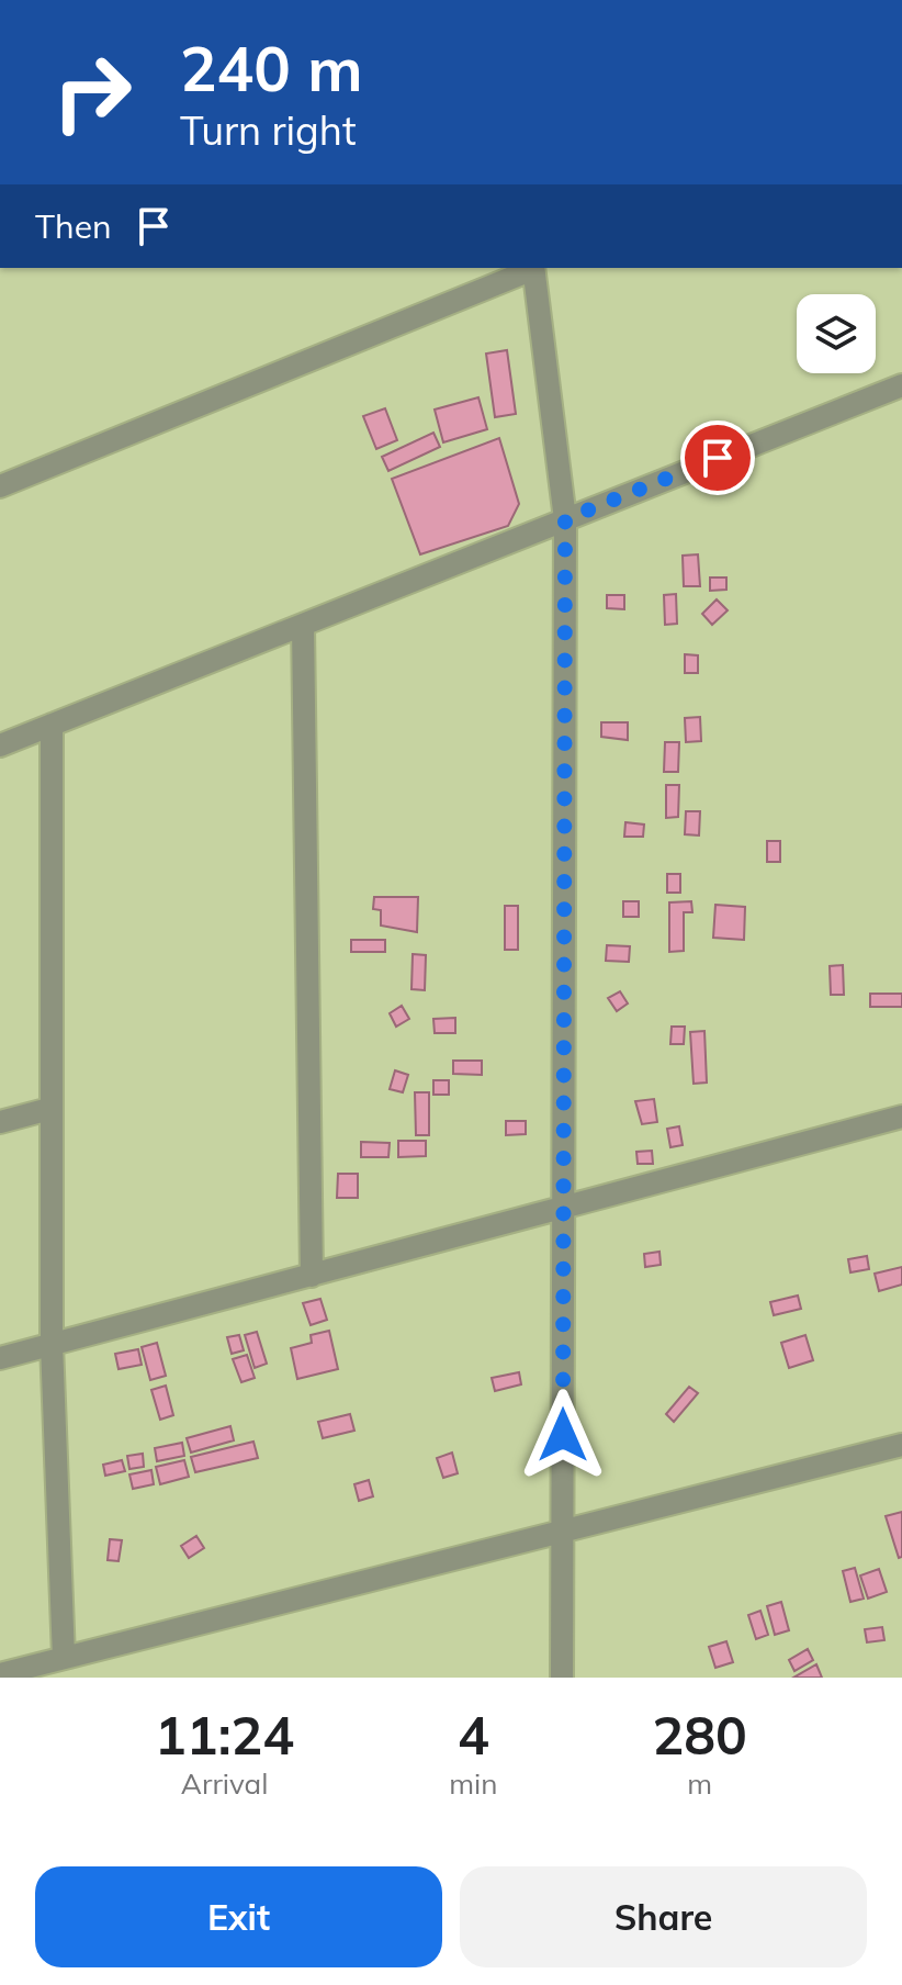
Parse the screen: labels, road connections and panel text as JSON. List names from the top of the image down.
{
  "page": {
    "turn": ["240 m", "Turn right"],
    "then": "Then",
    "eta": [
      "11:24",
      "Arrival",
      "4",
      "min",
      "280",
      "m"
    ],
    "buttons": ["Exit", "Share"]
  }
}
